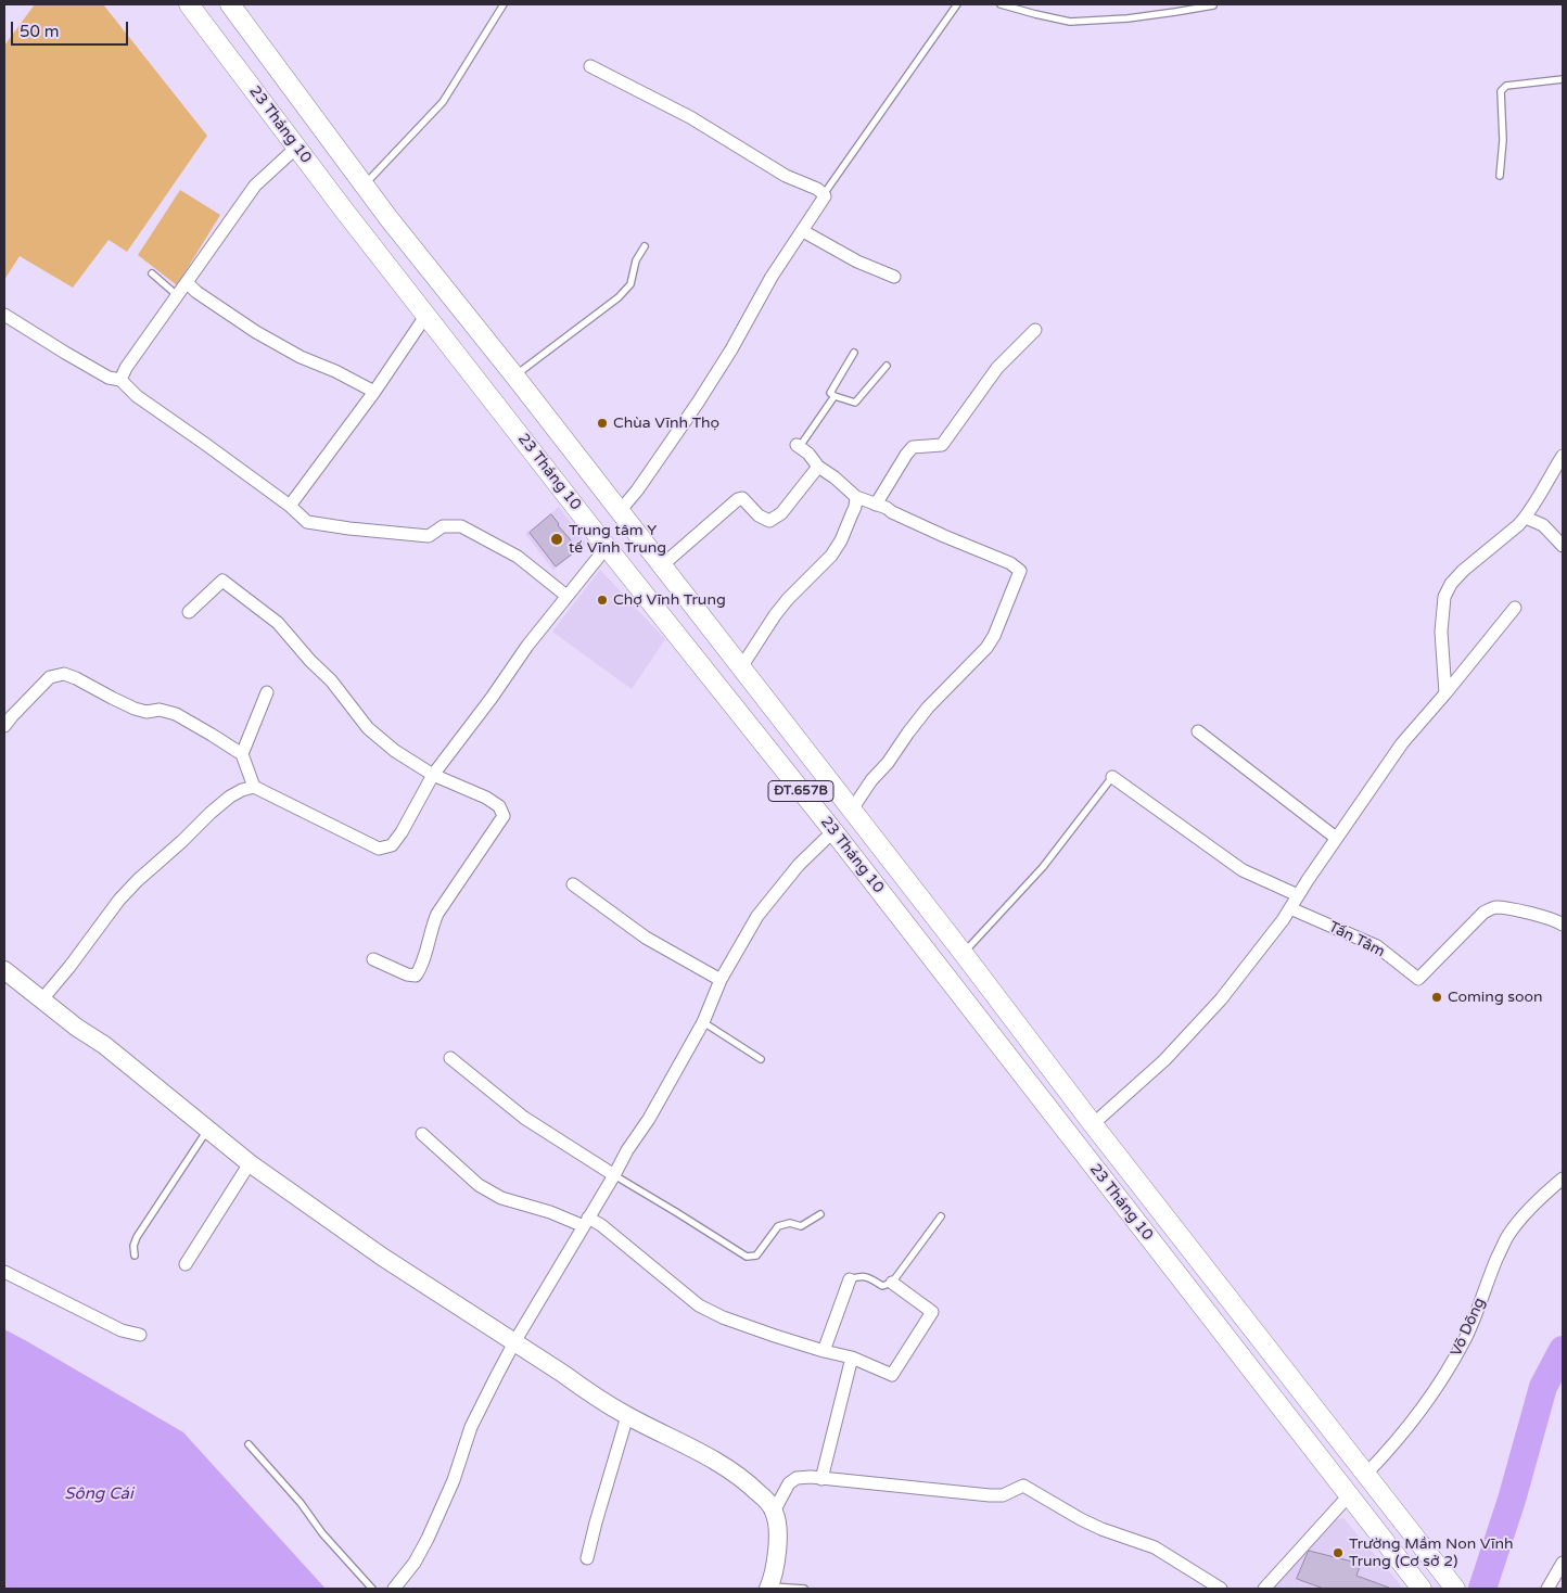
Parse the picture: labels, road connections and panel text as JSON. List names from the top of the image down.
{
  "streets": {
    "main road": ["23 Tháng 10", "ĐT.657B"],
    "street": ["Tấn Tâm", "Võ Dõng"]
  },
  "crossings": [
    ["23 Tháng 10", "Võ Dõng"]
  ],
  "water": ["Sông Cái"],
  "places": [
    "Chùa Vĩnh Thọ",
    "Trung tâm Y tế Vĩnh Trung",
    "Chợ Vĩnh Trung",
    "Coming soon",
    "Trường Mầm Non Vĩnh Trung (Cơ sở 2)"
  ],
  "scale_bar": "50 m"
}
